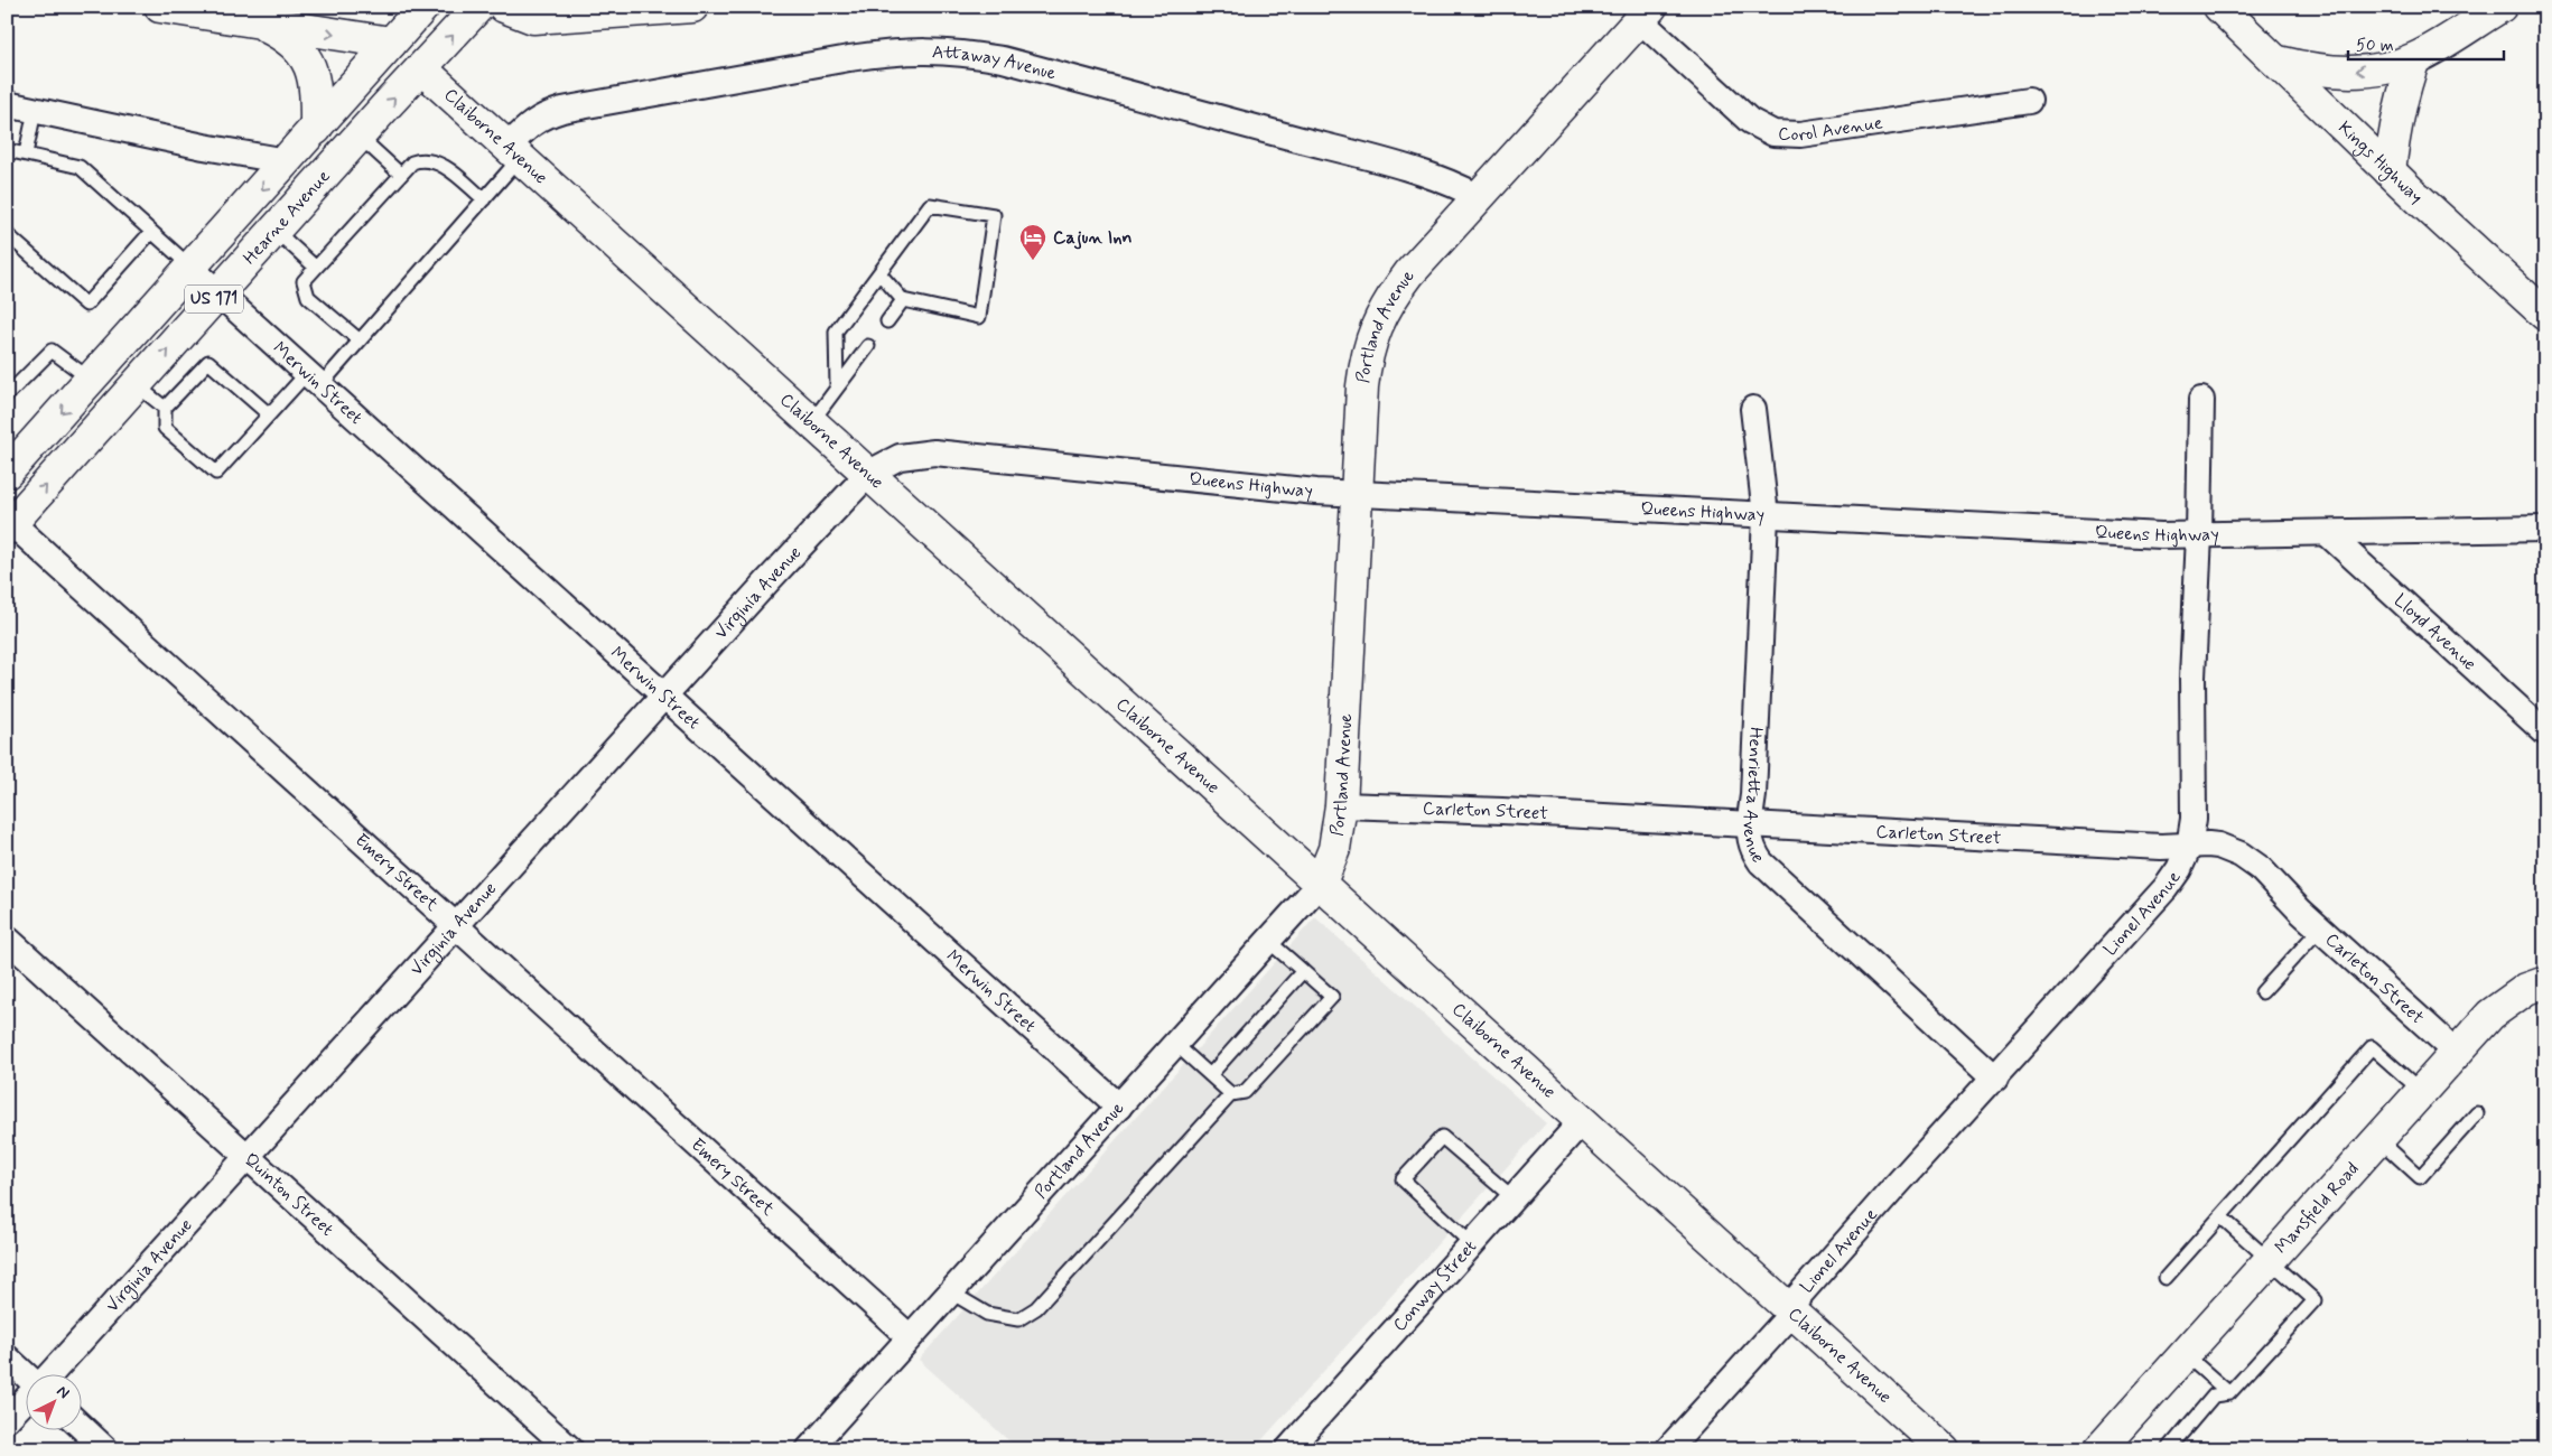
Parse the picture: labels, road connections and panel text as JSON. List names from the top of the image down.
{
  "streets": {
    "main road": [
      "Claiborne Avenue",
      "Kings Highway",
      "Hearne Avenue",
      "US 171",
      "Portland Avenue",
      "Mansfield Road"
    ],
    "street": [
      "Attaway Avenue",
      "Corol Avenue",
      "Merwin Street",
      "Queens Highway",
      "Virginia Avenue",
      "Lloyd Avenue",
      "Henrietta Avenue",
      "Carleton Street",
      "Emery Street",
      "Lionel Avenue",
      "Quinton Street",
      "Conway Street"
    ]
  },
  "crossings": [
    ["Attaway Avenue", "Claiborne Avenue"],
    ["Attaway Avenue", "Portland Avenue"],
    ["Corol Avenue", "Portland Avenue"],
    ["Claiborne Avenue", "Hearne Avenue"],
    ["Claiborne Avenue", "Portland Avenue"],
    ["Claiborne Avenue", "Queens Highway"],
    ["Claiborne Avenue", "Virginia Avenue"],
    ["Claiborne Avenue", "Lionel Avenue"],
    ["Claiborne Avenue", "Conway Street"],
    ["Hearne Avenue", "Merwin Street"],
    ["Hearne Avenue", "Emery Street"],
    ["Portland Avenue", "Merwin Street"],
    ["Portland Avenue", "Queens Highway"],
    ["Portland Avenue", "Carleton Street"],
    ["Portland Avenue", "Emery Street"],
    ["Merwin Street", "Virginia Avenue"],
    ["Queens Highway", "Virginia Avenue"],
    ["Queens Highway", "Lloyd Avenue"],
    ["Queens Highway", "Henrietta Avenue"],
    ["Queens Highway", "Lionel Avenue"],
    ["Virginia Avenue", "Emery Street"],
    ["Virginia Avenue", "Quinton Street"],
    ["Henrietta Avenue", "Carleton Street"],
    ["Henrietta Avenue", "Lionel Avenue"],
    ["Carleton Street", "Lionel Avenue"],
    ["Carleton Street", "Mansfield Road"]
  ],
  "places": {
    "hotel": ["Cajun Inn"]
  },
  "scale_bar": "50 m",
  "north": "top right"
}
